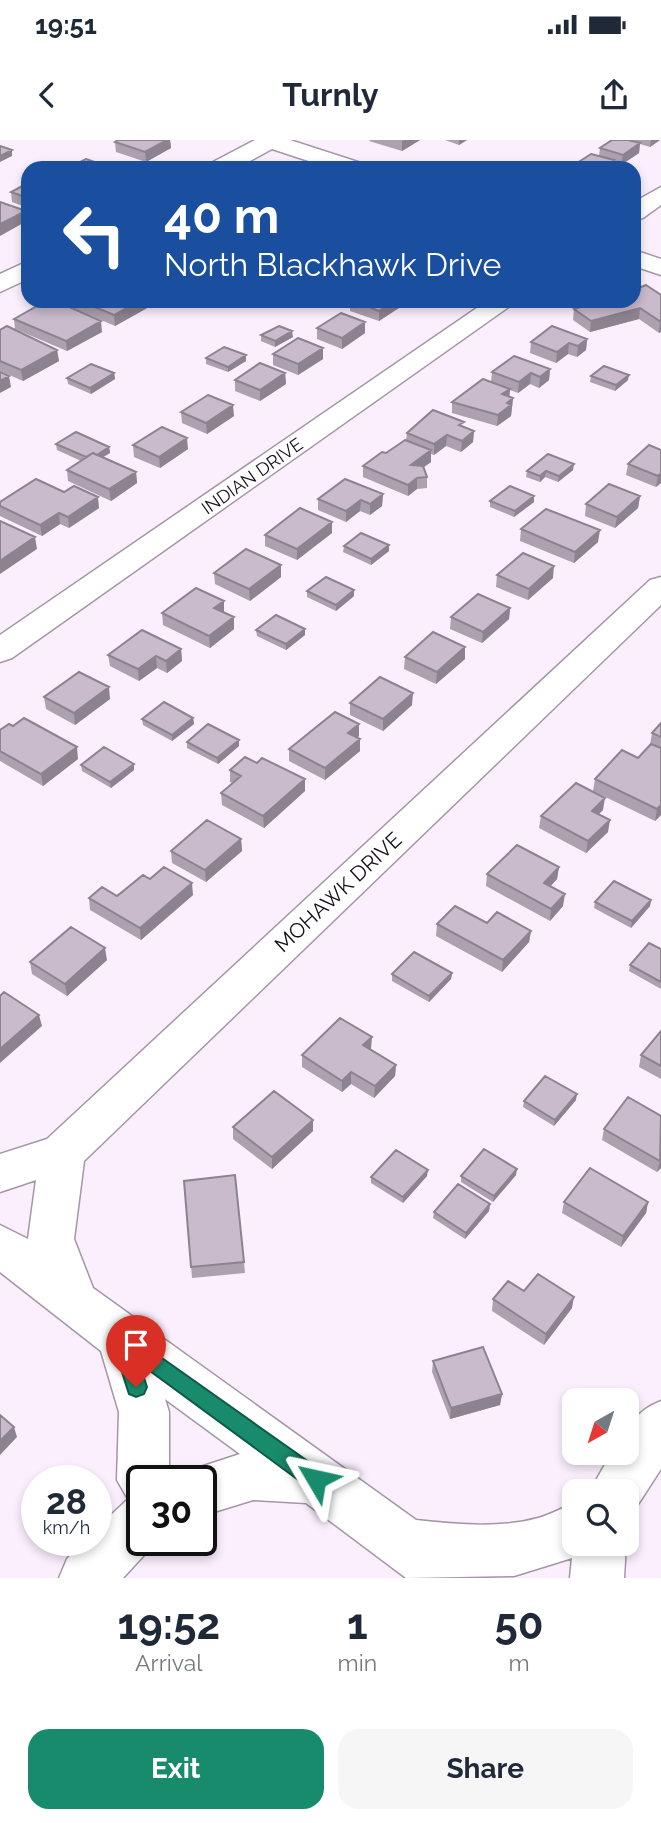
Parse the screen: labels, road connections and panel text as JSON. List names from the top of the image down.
{
  "streets": {
    "street": ["INDIAN DRIVE", "MOHAWK DRIVE"]
  },
  "north": "bottom left",
  "page": {
    "status": "19:51",
    "header": "Turnly",
    "turn": ["40 m", "North Blackhawk Drive"],
    "speed": "28 km/h",
    "limit": "30",
    "eta": [
      "19:52",
      "Arrival",
      "1",
      "min",
      "50",
      "m"
    ],
    "buttons": ["Exit", "Share"]
  }
}
